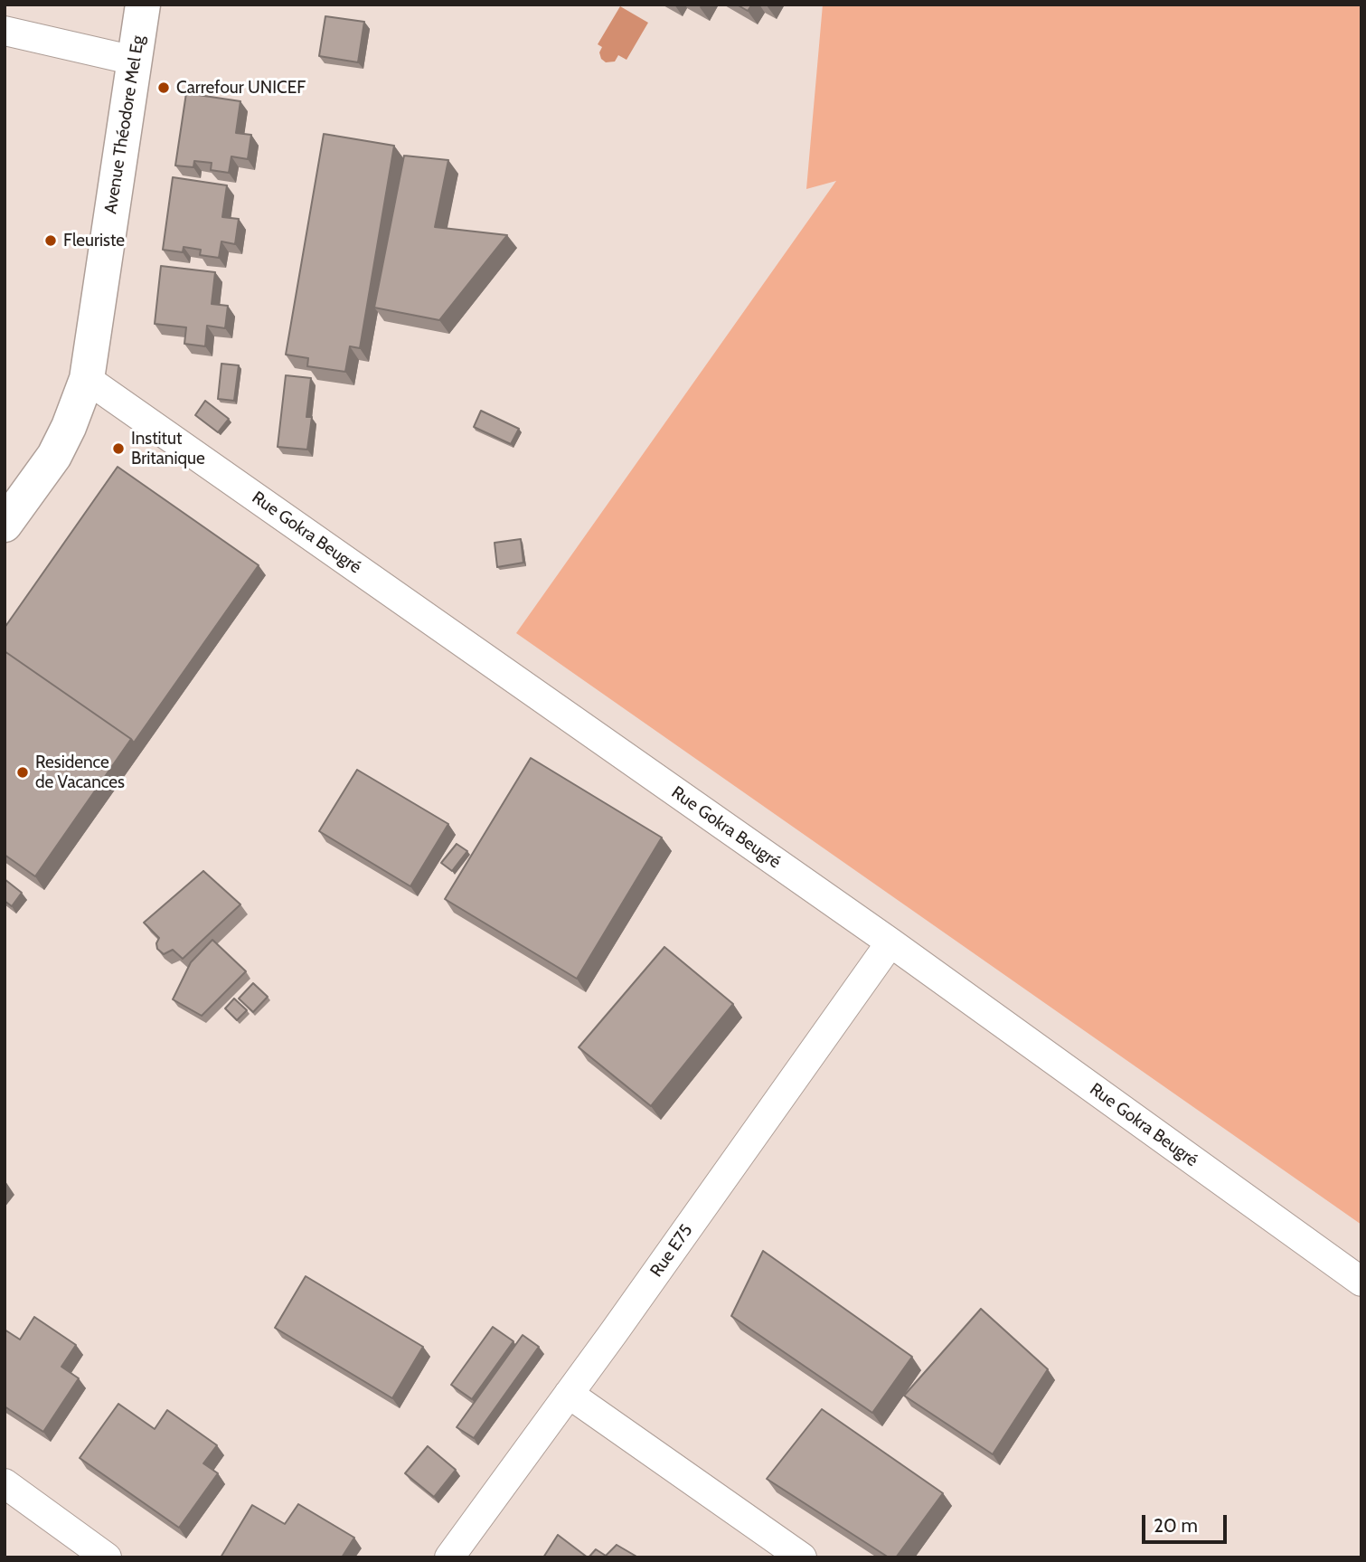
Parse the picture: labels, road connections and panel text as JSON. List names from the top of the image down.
{
  "streets": {
    "main road": ["Avenue Théodore Mel Eg"],
    "street": ["Rue Gokra Beugré", "Rue E75"]
  },
  "crossings": [
    ["Avenue Théodore Mel Eg", "Rue Gokra Beugré"],
    ["Rue Gokra Beugré", "Rue E75"]
  ],
  "places": [
    "Carrefour UNICEF",
    "Fleuriste",
    "Institut Britanique",
    "Residence de Vacances"
  ],
  "scale_bar": "20 m"
}
